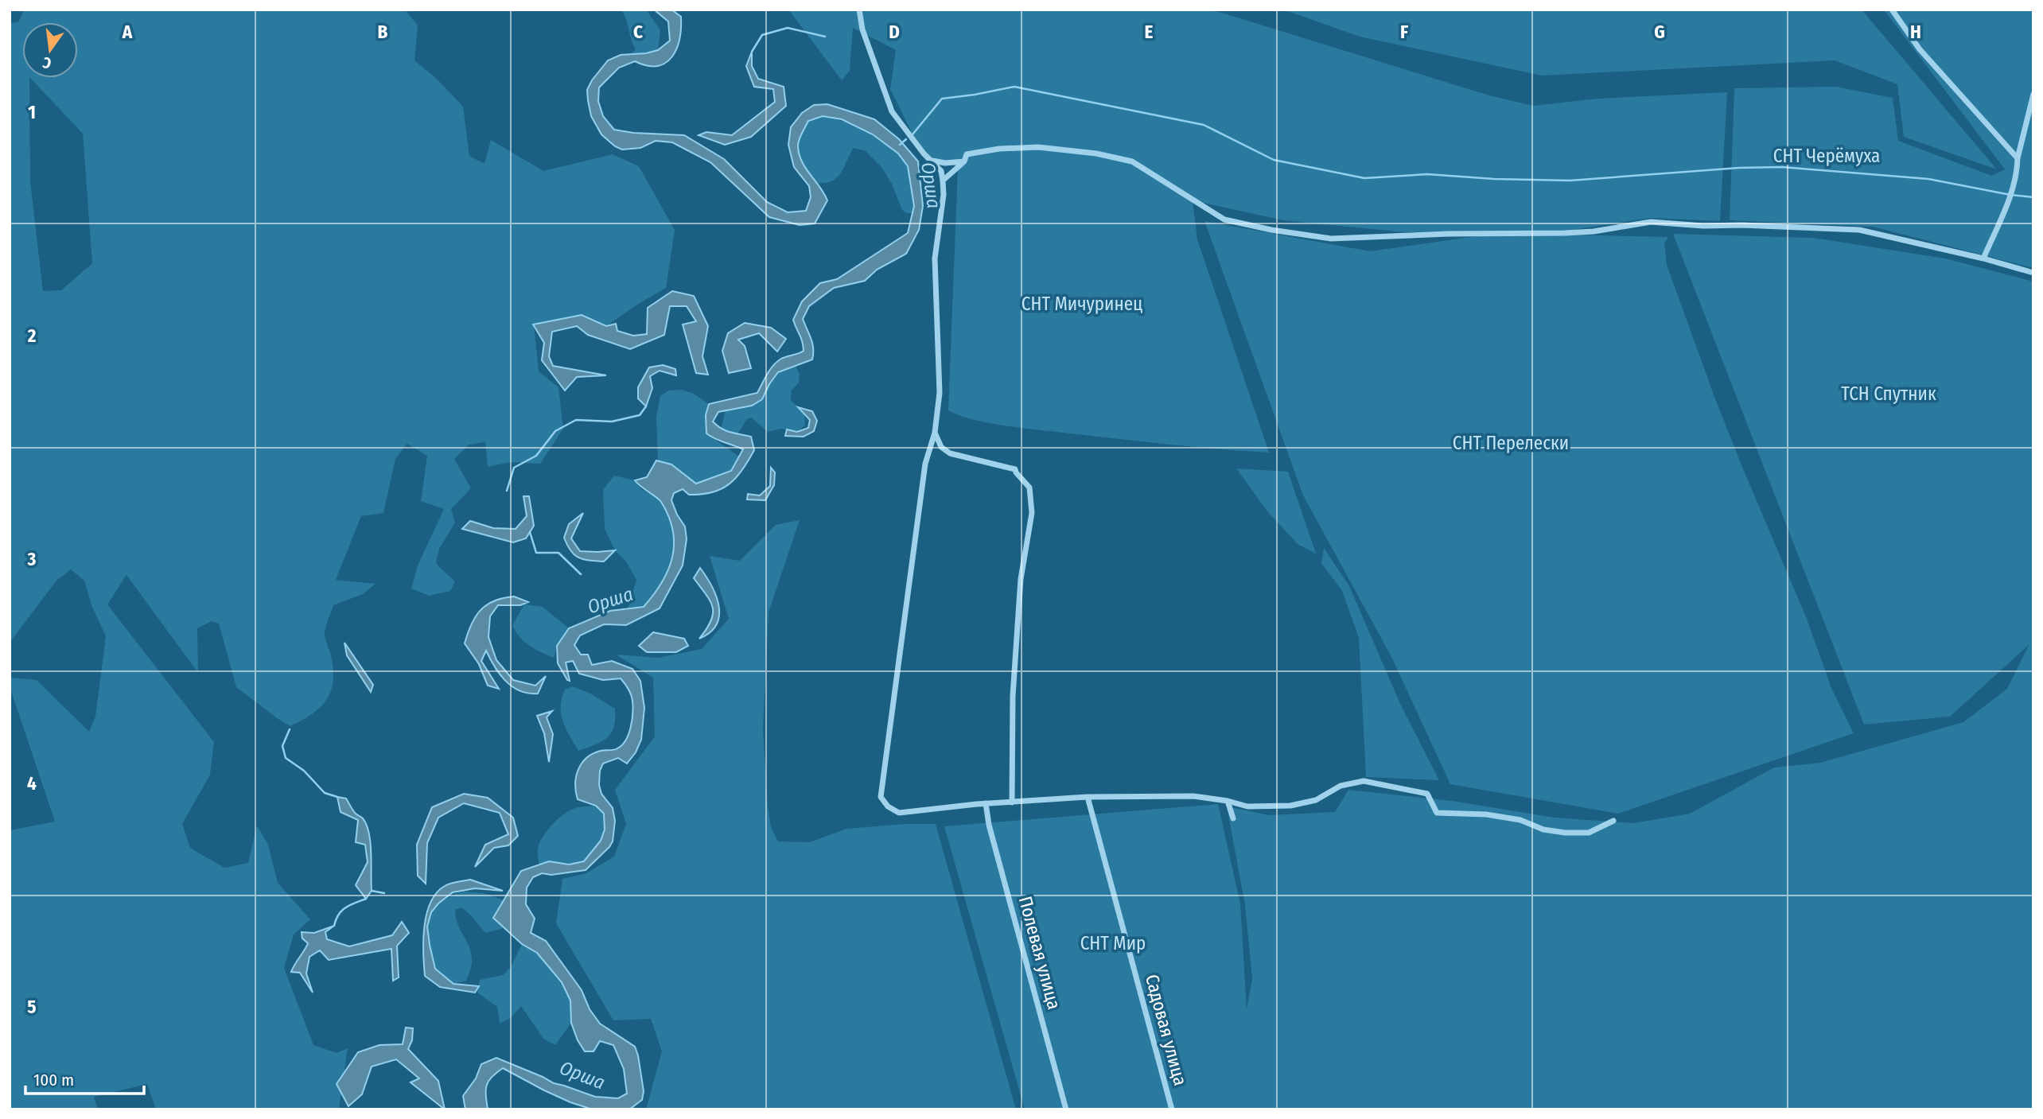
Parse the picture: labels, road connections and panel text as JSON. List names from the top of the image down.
{
  "streets": {
    "street": ["Полевая улица", "Садовая улица"]
  },
  "water": ["Орша"],
  "parks": [
    "СНТ Черёмуха",
    "СНТ Мичуринец",
    "ТСН Спутник",
    "СНТ Перелески",
    "СНТ Мир"
  ],
  "scale_bar": "100 m",
  "north": "bottom",
  "grid": {
    "columns": [
      "A",
      "B",
      "C",
      "D",
      "E",
      "F",
      "G",
      "H"
    ],
    "rows": [
      "1",
      "2",
      "3",
      "4",
      "5"
    ]
  }
}
